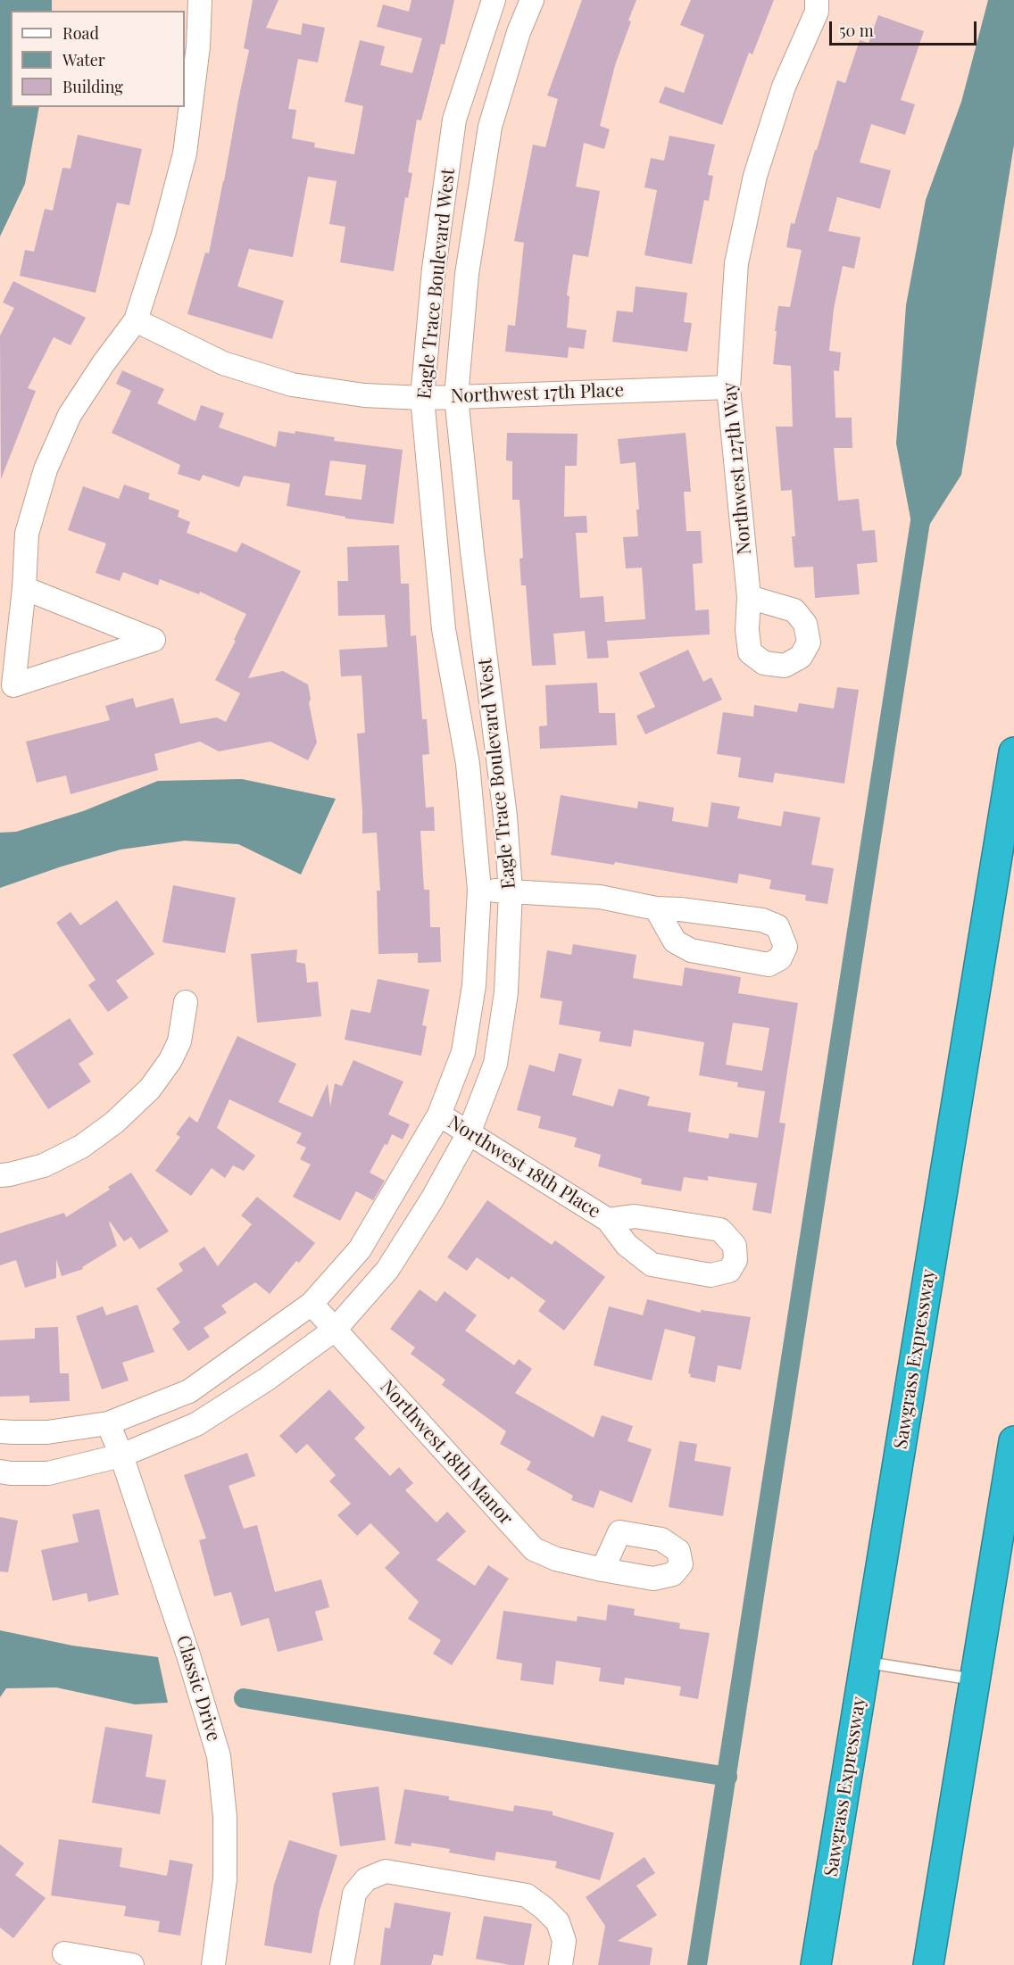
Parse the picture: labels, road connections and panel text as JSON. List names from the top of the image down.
{
  "streets": {
    "highway": ["Sawgrass Expressway"],
    "street": [
      "Eagle Trace Boulevard West",
      "Northwest 17th Place",
      "Northwest 127th Way",
      "Northwest 18th Place",
      "Northwest 18th Manor",
      "Classic Drive"
    ]
  },
  "crossings": [
    ["Eagle Trace Boulevard West", "Northwest 17th Place"],
    ["Eagle Trace Boulevard West", "Northwest 18th Place"],
    ["Eagle Trace Boulevard West", "Northwest 18th Manor"],
    ["Eagle Trace Boulevard West", "Classic Drive"],
    ["Northwest 17th Place", "Northwest 127th Way"]
  ],
  "legend": ["Road", "Water", "Building"],
  "scale_bar": "50 m"
}
